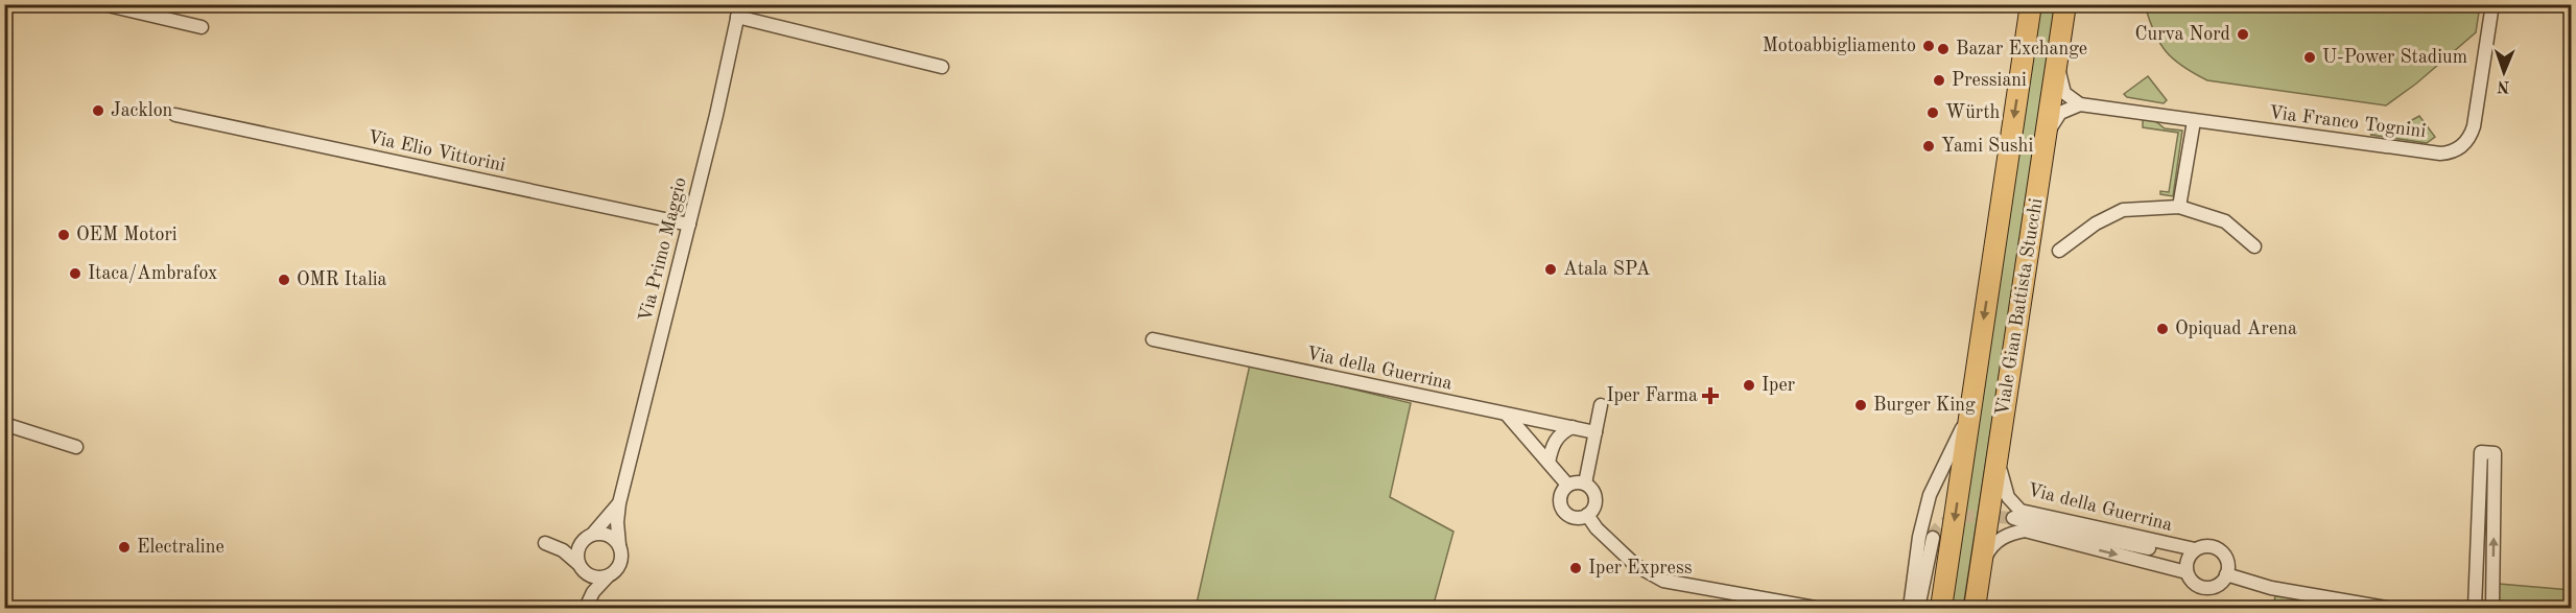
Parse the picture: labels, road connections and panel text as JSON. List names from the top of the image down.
{
  "streets": {
    "main road": ["Viale Gian Battista Stucchi"],
    "street": [
      "Via Franco Tognini",
      "Via Elio Vittorini",
      "Via Primo Maggio",
      "Via della Guerrina"
    ]
  },
  "crossings": [
    ["Via Elio Vittorini", "Via Primo Maggio"],
    ["Viale Gian Battista Stucchi", "Via della Guerrina"]
  ],
  "places": {
    "other": [
      "Curva Nord",
      "Motoabbigliamento",
      "Bazar Exchange",
      "U-Power Stadium",
      "Pressiani",
      "Jacklon",
      "Würth",
      "Yami Sushi",
      "OEM Motori",
      "Atala SPA",
      "Itaca/Ambrafox",
      "OMR Italia",
      "Opiquad Arena",
      "Iper",
      "Burger King",
      "Electraline",
      "Iper Express"
    ],
    "health": ["Iper Farma"]
  },
  "north": "bottom"
}
